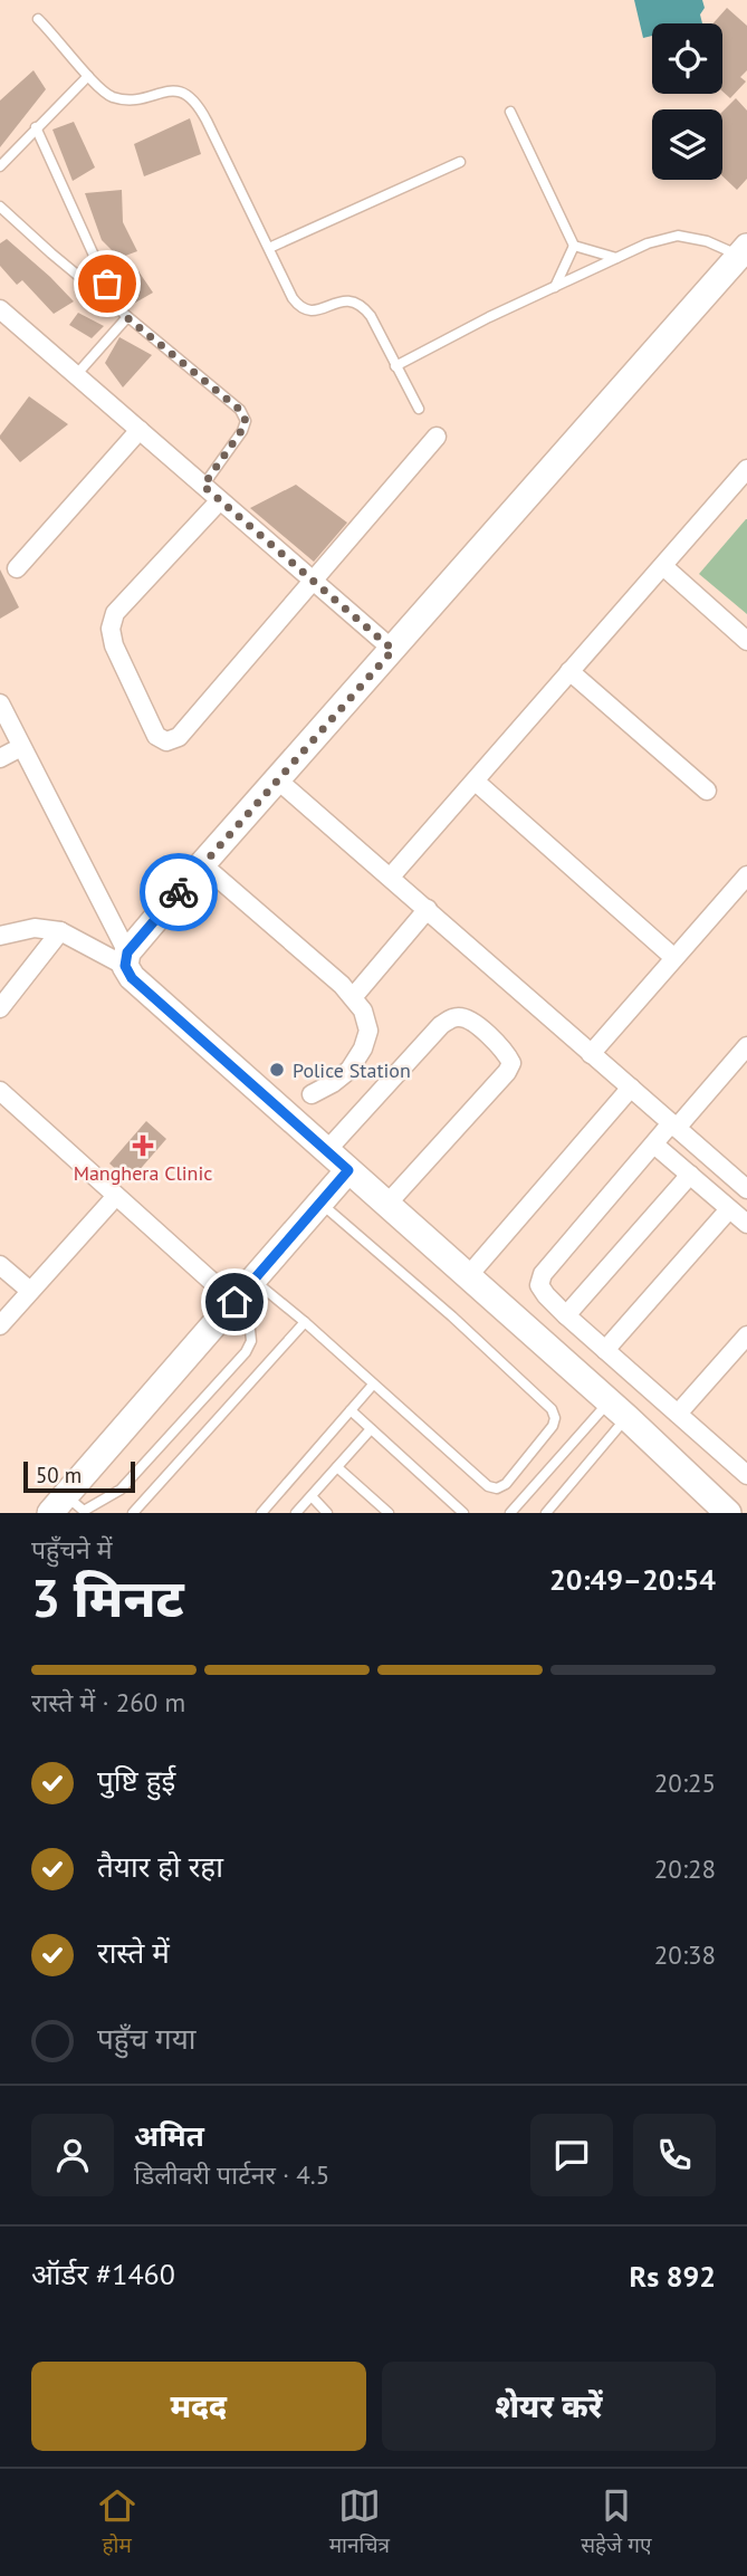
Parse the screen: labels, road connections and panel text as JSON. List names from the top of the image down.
{
  "places": {
    "other": ["Police Station"],
    "health": ["Manghera Clinic"]
  },
  "scale_bar": "50 m",
  "page": {
    "scale": "50 m",
    "heading": ["3 मिनट", "पहुँचने में", "20:49–20:54"],
    "panel": [
      "अमित",
      "डिलीवरी पार्टनर · 4.5",
      "ऑर्डर #1460",
      "Rs 892"
    ],
    "bar": "रास्ते में · 260 m",
    "list": [
      ["पुष्टि हुई", "20:25"],
      ["तैयार हो रहा", "20:28"],
      ["रास्ते में", "20:38"],
      "पहुँच गया"
    ],
    "buttons": ["मदद", "शेयर करें"],
    "tabs": ["होम", "मानचित्र", "सहेजे गए"]
  }
}
